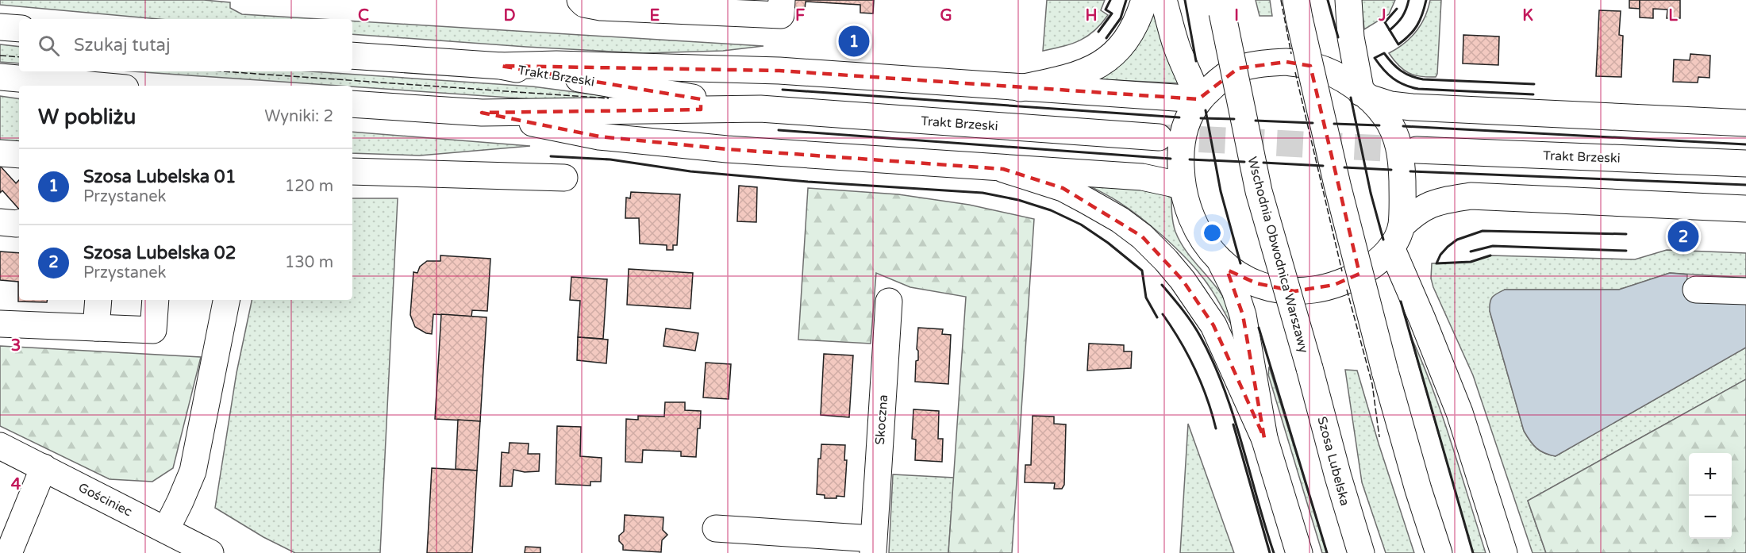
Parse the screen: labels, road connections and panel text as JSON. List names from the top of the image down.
{
  "streets": {
    "main road": [
      "Trakt Brzeski",
      "Wschodnia Obwodnica Warszawy",
      "Skoczna",
      "Szosa Lubelska",
      "Gościniec"
    ]
  },
  "crossings": [
    ["Wschodnia Obwodnica Warszawy", "Szosa Lubelska"]
  ],
  "page": {
    "search": "Szukaj tutaj",
    "pins": ["1", "2"],
    "heading": ["W pobliżu", "Wyniki: 2"],
    "list": [
      {
        "mark": "1",
        "name": "Szosa Lubelska 01",
        "note": "Przystanek",
        "value": "120 m"
      },
      {
        "mark": "2",
        "name": "Szosa Lubelska 02",
        "note": "Przystanek",
        "value": "130 m"
      }
    ],
    "map_buttons": ["+", "−"]
  },
  "grid": {
    "columns": [
      "C",
      "D",
      "E",
      "F",
      "G",
      "H",
      "I",
      "J",
      "K",
      "L"
    ],
    "rows": ["3", "4"]
  }
}
